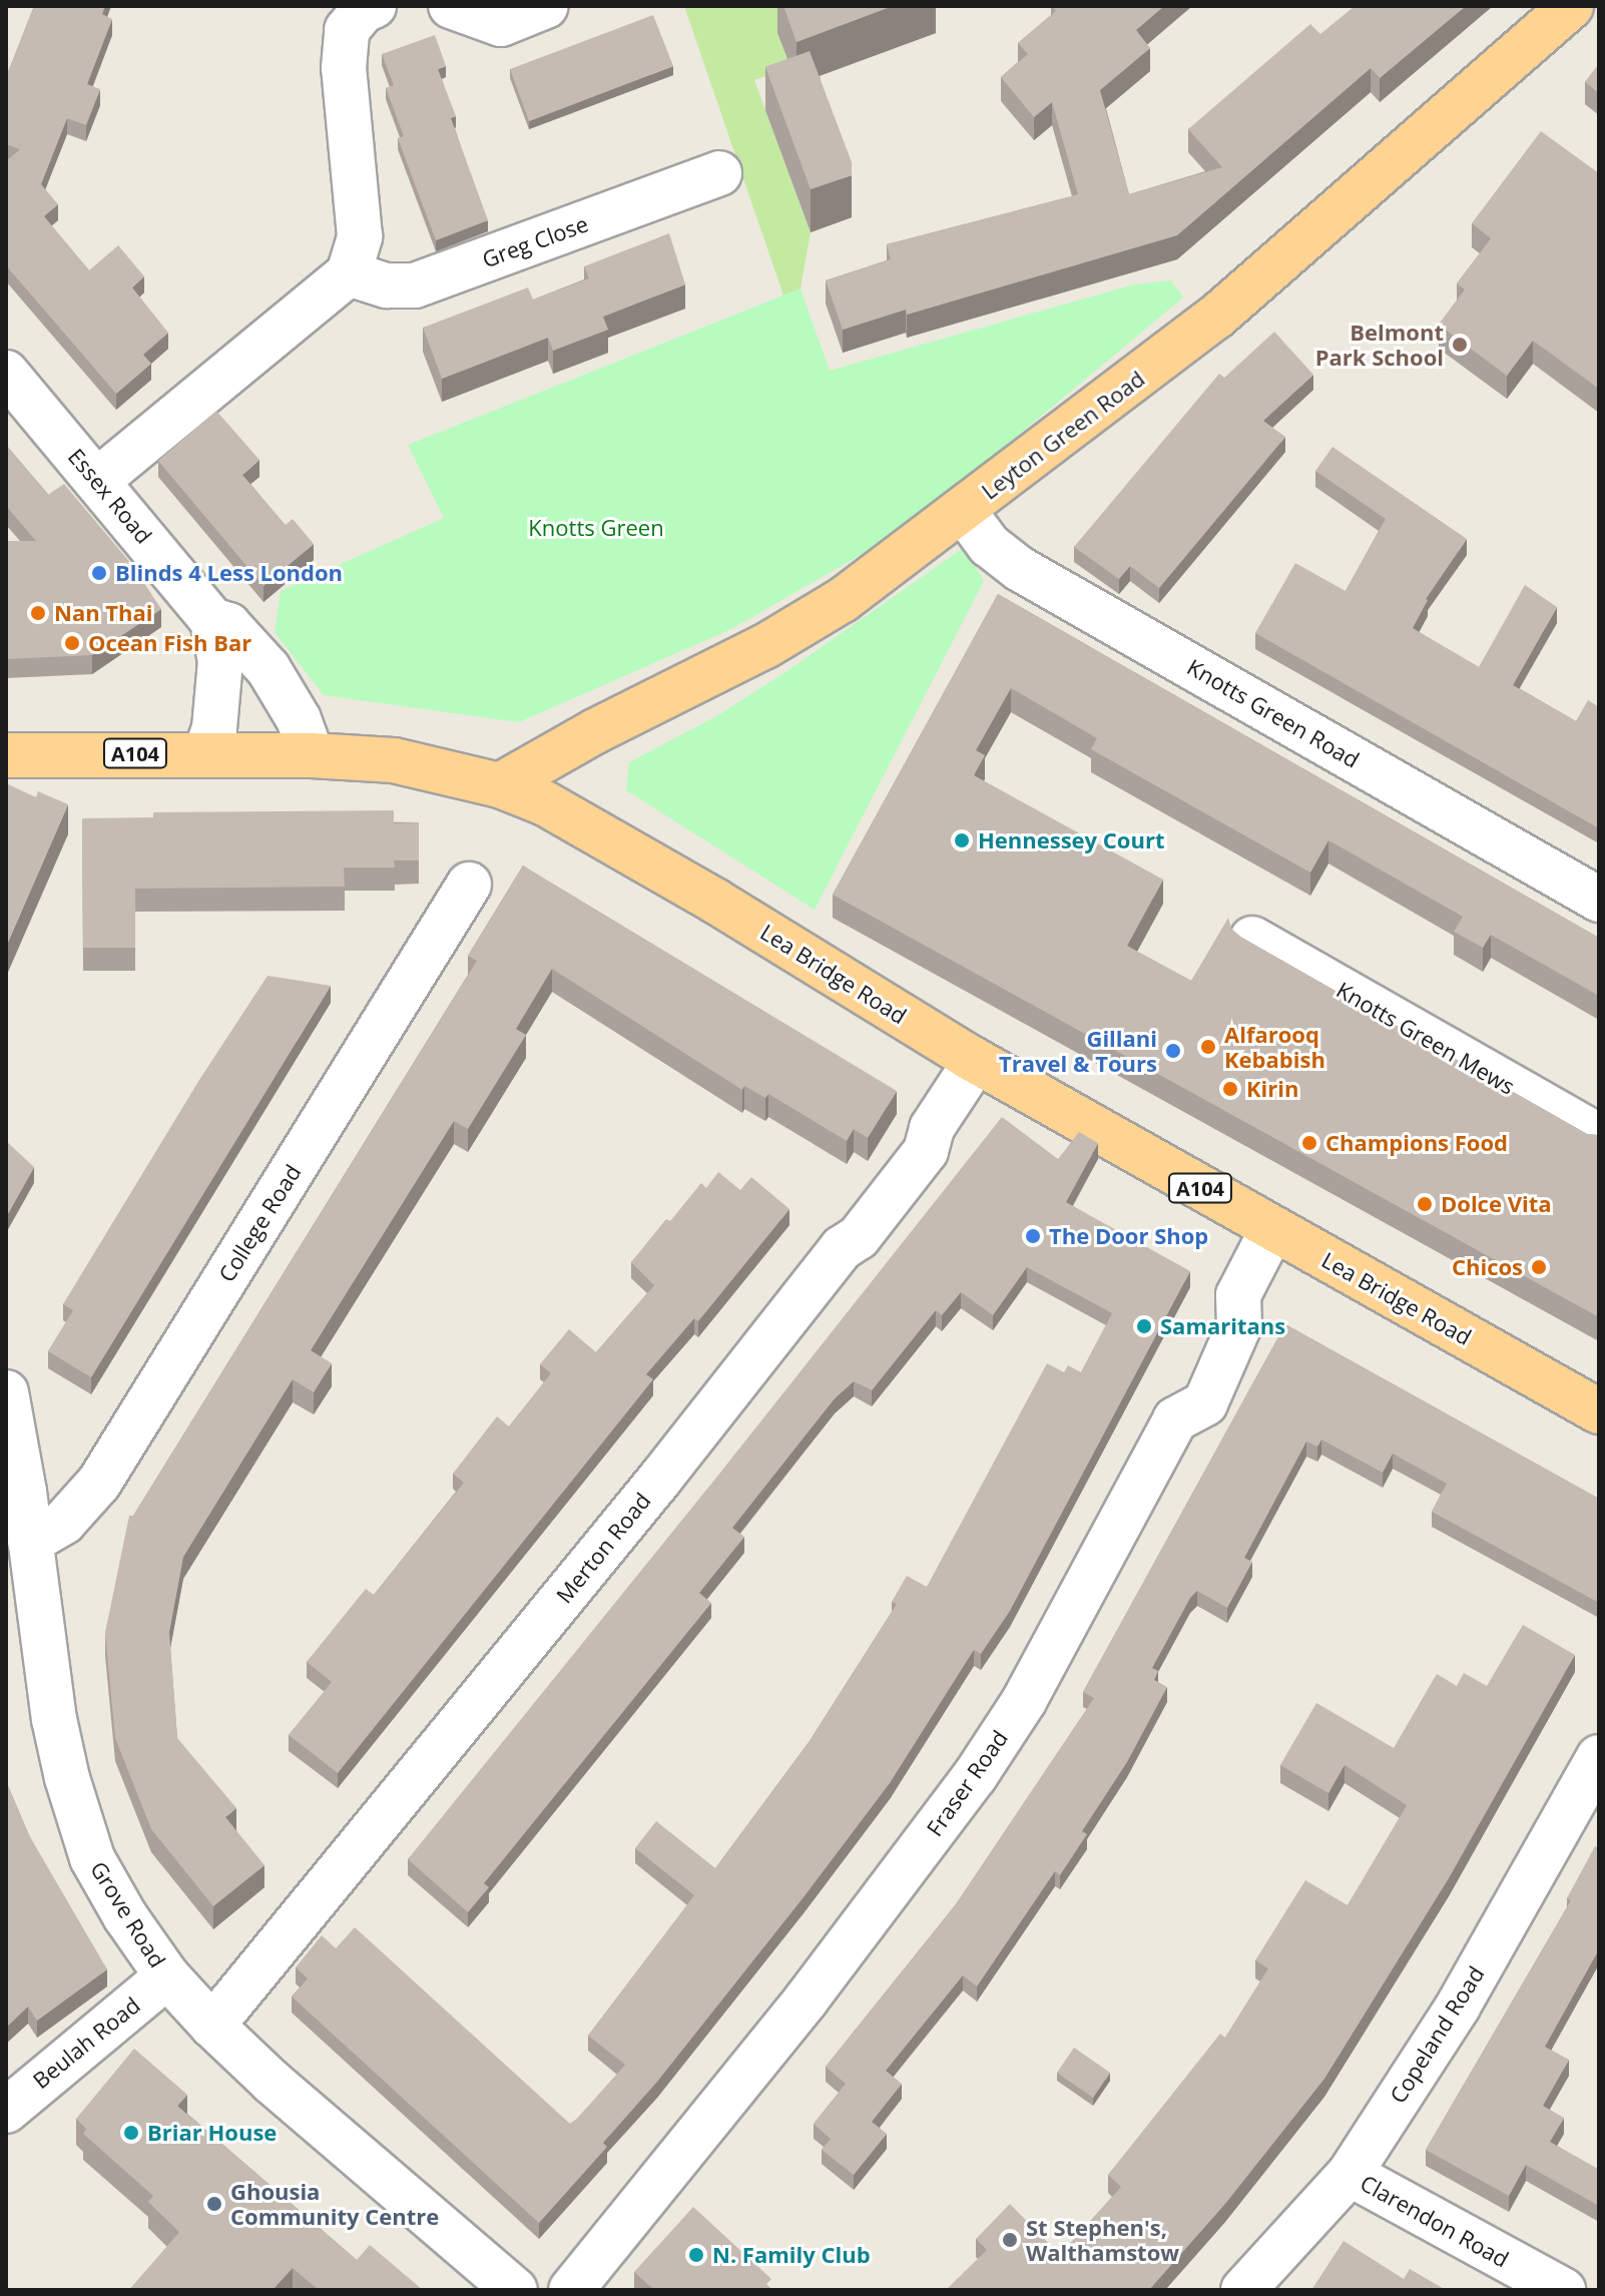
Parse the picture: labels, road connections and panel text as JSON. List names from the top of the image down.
{
  "streets": {
    "main road": ["Leyton Green Road", "A104", "Lea Bridge Road"],
    "street": [
      "Greg Close",
      "Essex Road",
      "Knotts Green Road",
      "Knotts Green Mews",
      "College Road",
      "Merton Road",
      "Fraser Road",
      "Grove Road",
      "Copeland Road",
      "Beulah Road",
      "Clarendon Road"
    ]
  },
  "crossings": [
    ["Leyton Green Road", "Knotts Green Road"],
    ["Leyton Green Road", "Lea Bridge Road"],
    ["Essex Road", "Lea Bridge Road"],
    ["Lea Bridge Road", "Merton Road"],
    ["Lea Bridge Road", "Fraser Road"],
    ["College Road", "Grove Road"],
    ["Merton Road", "Grove Road"],
    ["Grove Road", "Beulah Road"],
    ["Copeland Road", "Clarendon Road"]
  ],
  "parks": ["Knotts Green"],
  "places": [
    "Belmont Park School",
    "Blinds 4 Less London",
    "Nan Thai",
    "Ocean Fish Bar",
    "Hennessey Court",
    "Alfarooq Kebabish",
    "Gillani Travel & Tours",
    "Kirin",
    "Champions Food",
    "Dolce Vita",
    "The Door Shop",
    "Chicos",
    "Samaritans",
    "Briar House",
    "Ghousia Community Centre",
    "St Stephen's, Walthamstow",
    "N. Family Club"
  ]
}
